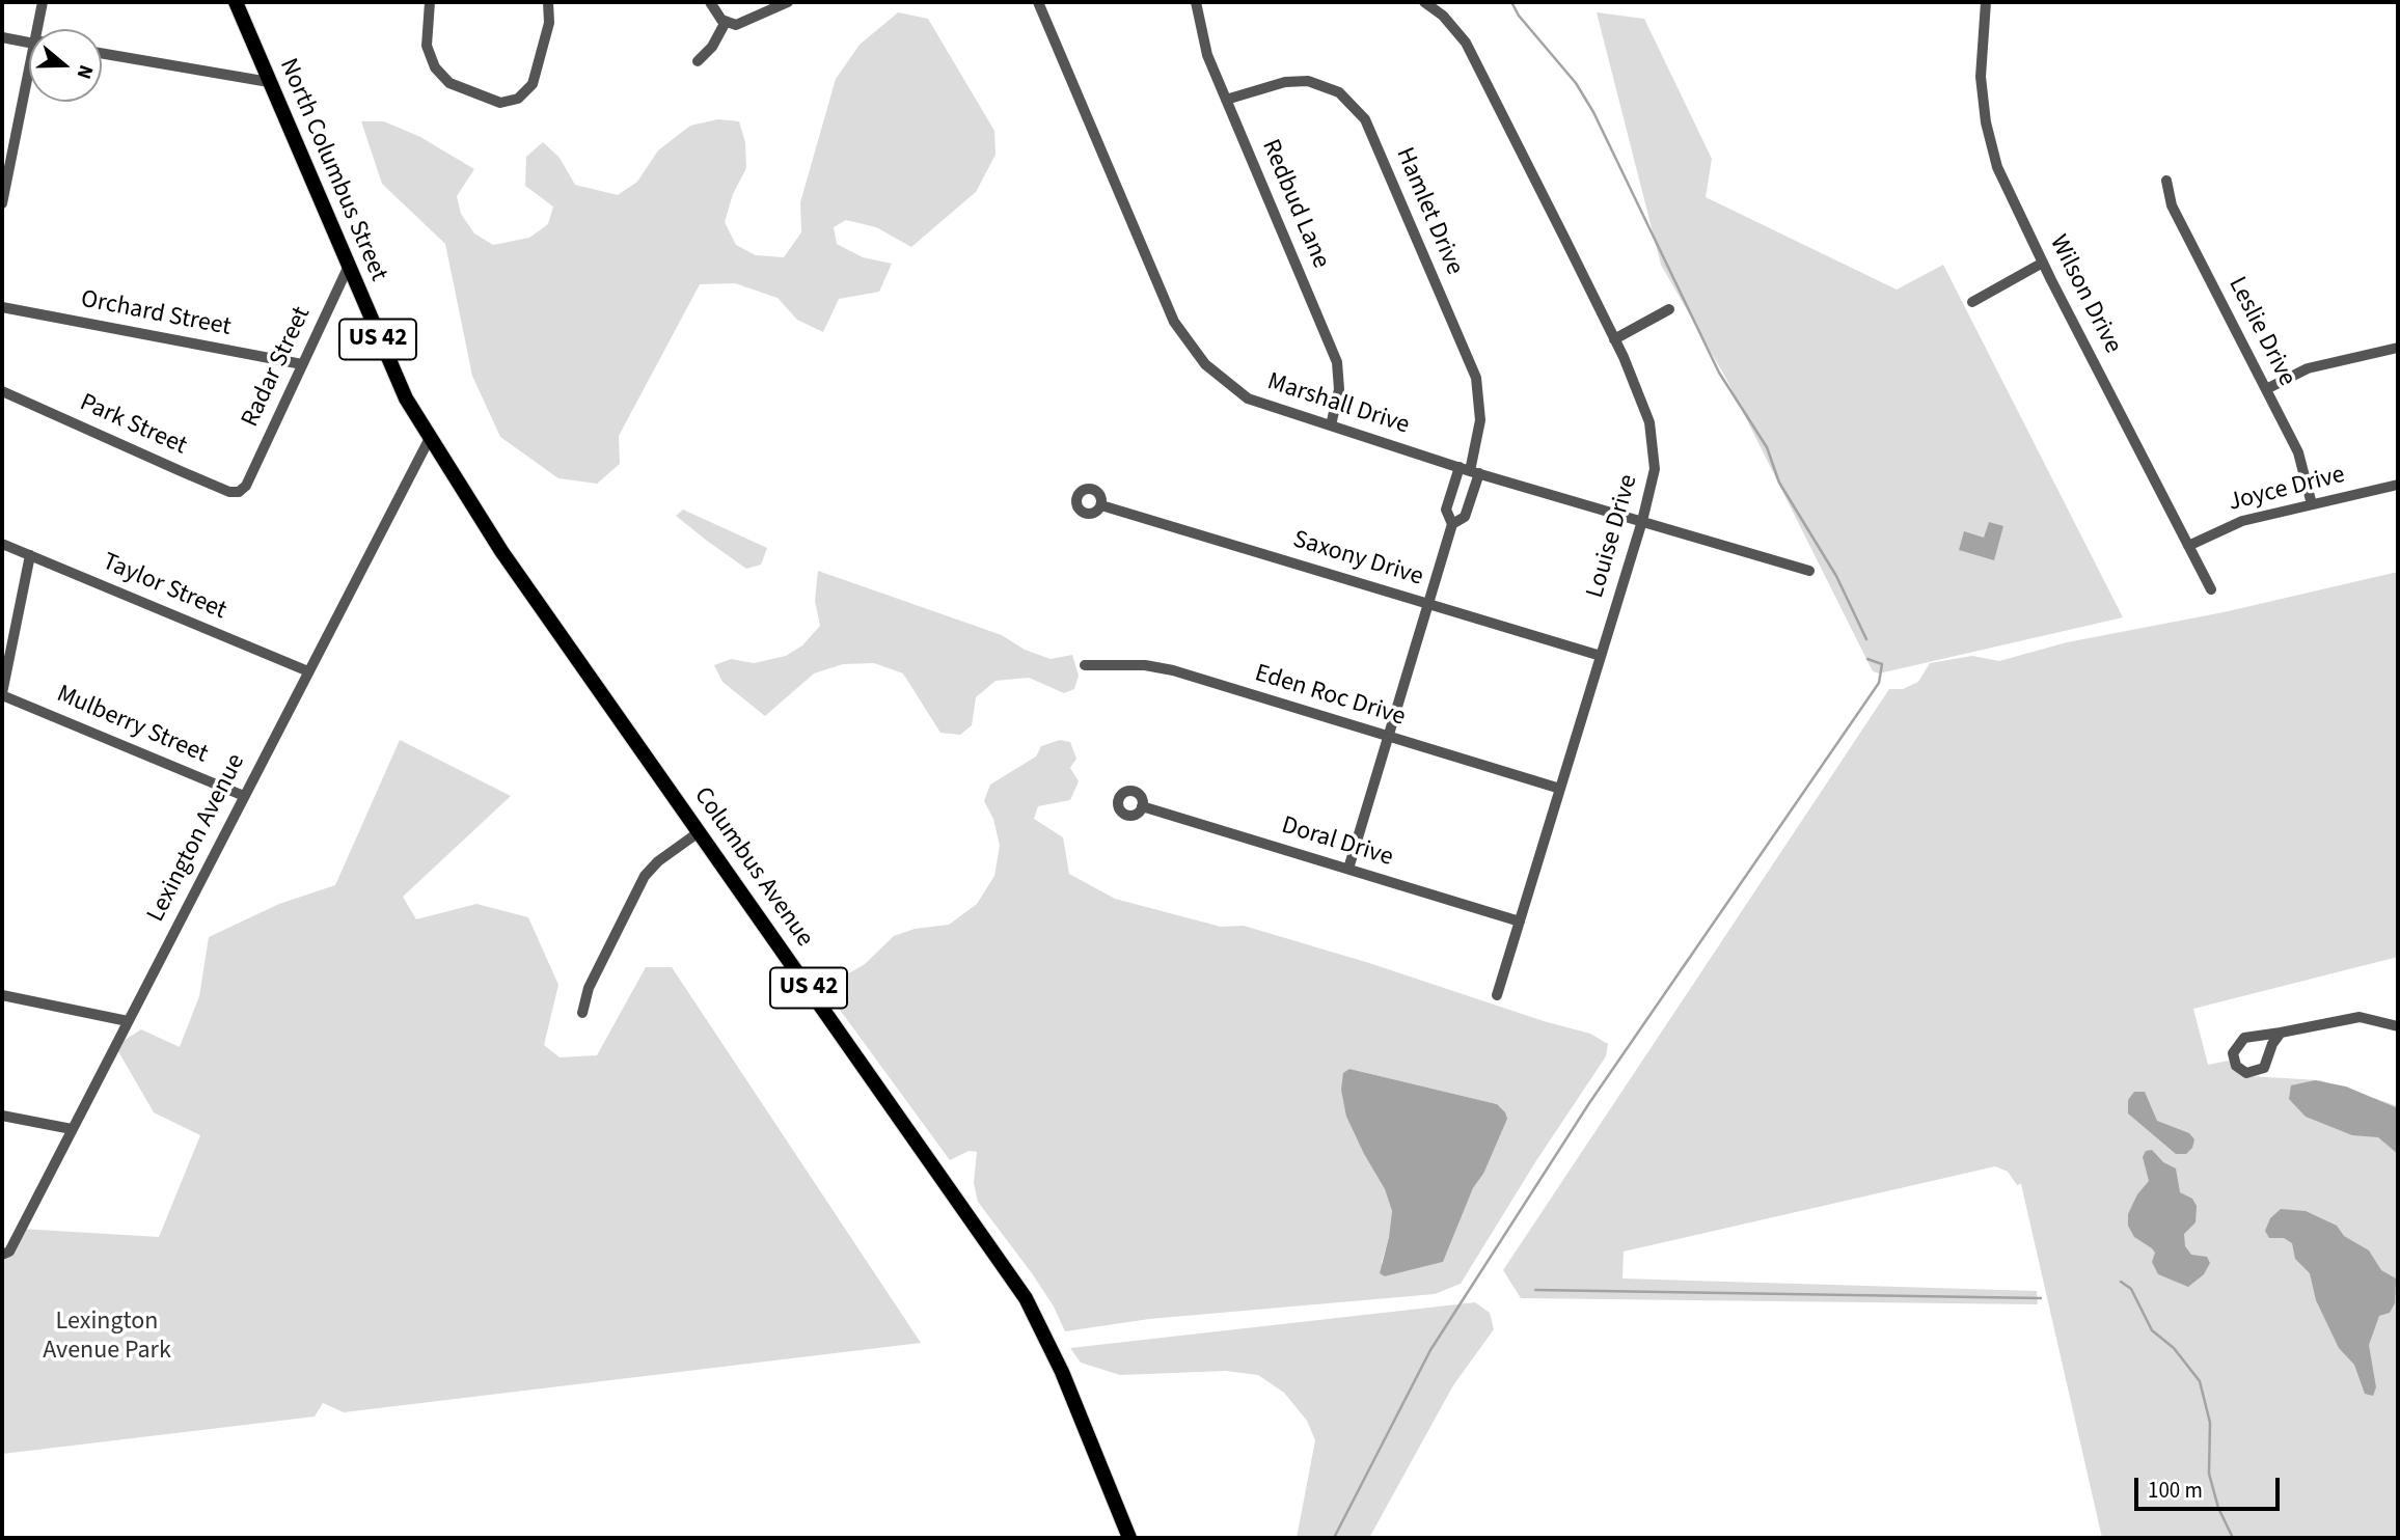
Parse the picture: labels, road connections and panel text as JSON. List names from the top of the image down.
{
  "streets": {
    "main road": ["North Columbus Street", "US 42", "Columbus Avenue"],
    "street": [
      "Redbud Lane",
      "Hamlet Drive",
      "Wilson Drive",
      "Orchard Street",
      "Leslie Drive",
      "Radar Street",
      "Marshall Drive",
      "Park Street",
      "Joyce Drive",
      "Louise Drive",
      "Saxony Drive",
      "Taylor Street",
      "Eden Roc Drive",
      "Mulberry Street",
      "Lexington Avenue",
      "Doral Drive"
    ]
  },
  "crossings": [
    ["North Columbus Street", "Radar Street"],
    ["North Columbus Street", "Lexington Avenue"],
    ["North Columbus Street", "Columbus Avenue"],
    ["Redbud Lane", "Hamlet Drive"],
    ["Redbud Lane", "Marshall Drive"],
    ["Hamlet Drive", "Marshall Drive"],
    ["Hamlet Drive", "Saxony Drive"],
    ["Hamlet Drive", "Eden Roc Drive"],
    ["Hamlet Drive", "Doral Drive"],
    ["Wilson Drive", "Joyce Drive"],
    ["Orchard Street", "Radar Street"],
    ["Leslie Drive", "Joyce Drive"],
    ["Radar Street", "Park Street"],
    ["Marshall Drive", "Louise Drive"],
    ["Louise Drive", "Saxony Drive"],
    ["Louise Drive", "Eden Roc Drive"],
    ["Louise Drive", "Doral Drive"],
    ["Taylor Street", "Lexington Avenue"],
    ["Mulberry Street", "Lexington Avenue"]
  ],
  "parks": ["Lexington Avenue Park"],
  "scale_bar": "100 m",
  "north": "right"
}
